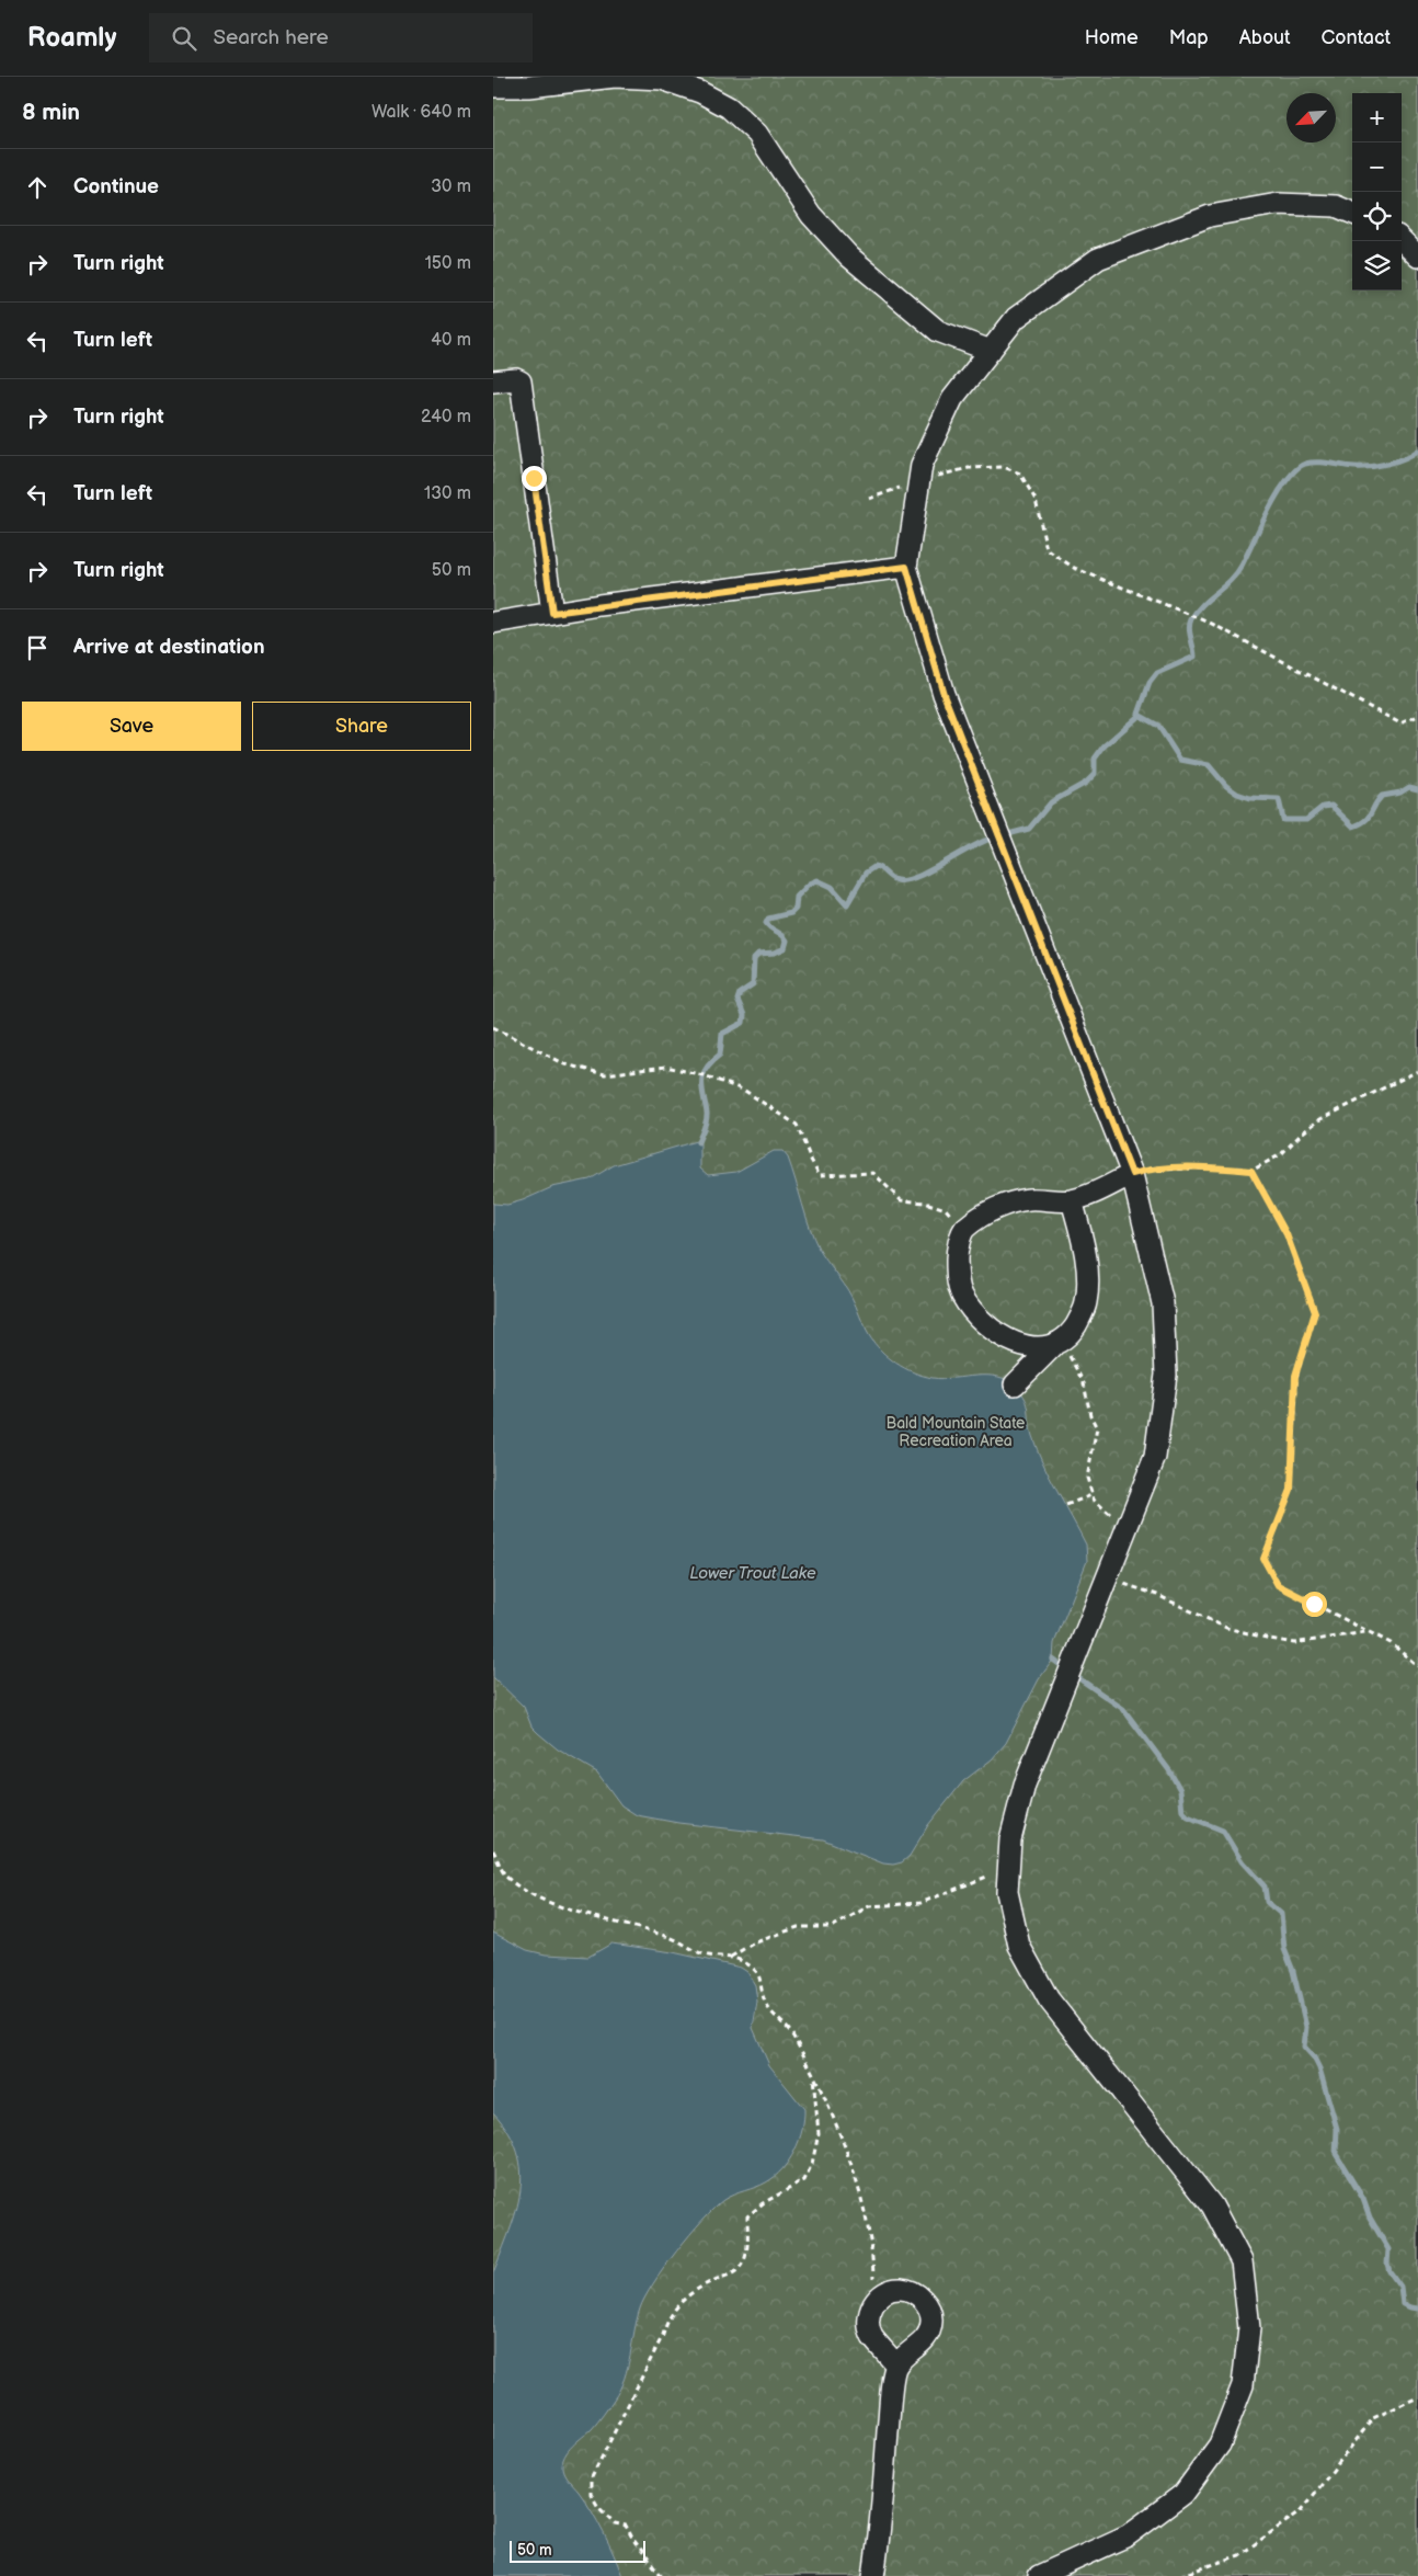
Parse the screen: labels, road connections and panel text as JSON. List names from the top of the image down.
{
  "water": ["Lower Trout Lake"],
  "parks": ["Bald Mountain State Recreation Area"],
  "scale_bar": "50 m",
  "north": "bottom left",
  "page": {
    "header": "Roamly",
    "search": "Search here",
    "nav": [
      "Home",
      "Map",
      "About",
      "Contact"
    ],
    "heading": ["8 min", "Walk · 640 m"],
    "map_buttons": ["+", "−"],
    "list": [
      ["Continue", "30 m"],
      ["Turn right", "150 m"],
      ["Turn left", "40 m"],
      ["Turn right", "240 m"],
      ["Turn left", "130 m"],
      ["Turn right", "50 m"],
      "Arrive at destination"
    ],
    "buttons": ["Save", "Share"],
    "scale": "50 m"
  }
}
